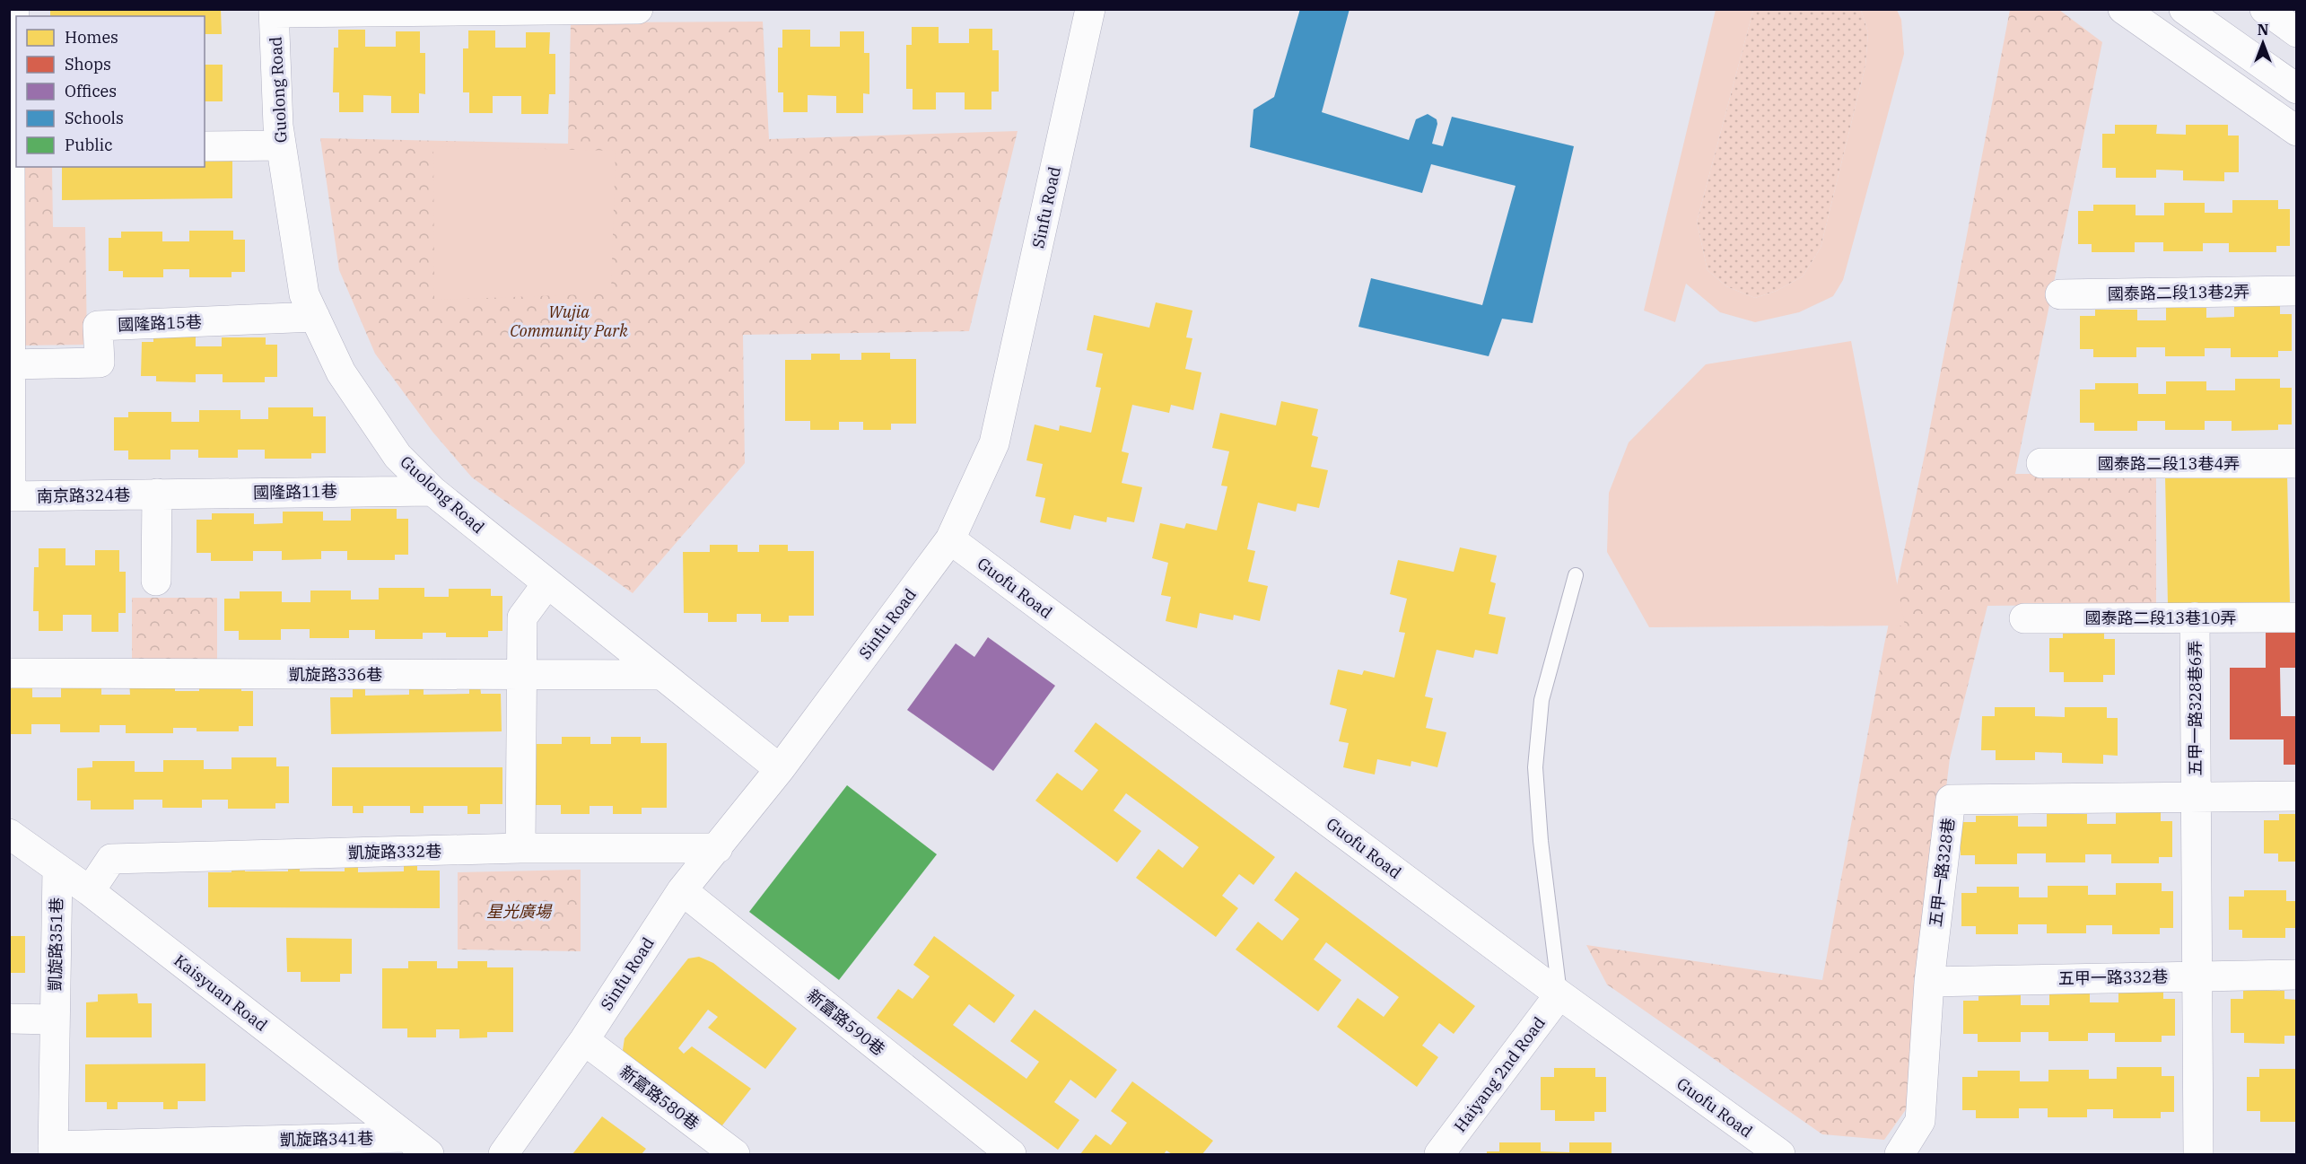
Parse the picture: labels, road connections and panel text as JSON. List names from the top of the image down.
{
  "streets": {
    "street": [
      "Guolong Road",
      "Sinfu Road",
      "國泰路二段13巷2弄",
      "國隆路15巷",
      "國泰路二段13巷4弄",
      "國隆路11巷",
      "南京路324巷",
      "Guofu Road",
      "國泰路二段13巷10弄",
      "凱旋路336巷",
      "五甲一路328巷6弄",
      "凱旋路332巷",
      "五甲一路328巷",
      "凱旋路351巷",
      "五甲一路332巷",
      "Kaisyuan Road",
      "新富路590巷",
      "Haiyang 2nd Road",
      "新富路580巷",
      "凱旋路341巷"
    ]
  },
  "crossings": [
    ["Guolong Road", "Sinfu Road"],
    ["Guolong Road", "國隆路15巷"],
    ["Guolong Road", "國隆路11巷"],
    ["Guolong Road", "凱旋路336巷"],
    ["Sinfu Road", "Guofu Road"],
    ["Sinfu Road", "凱旋路332巷"],
    ["Sinfu Road", "新富路590巷"],
    ["Sinfu Road", "新富路580巷"],
    ["國隆路11巷", "南京路324巷"],
    ["Guofu Road", "Haiyang 2nd Road"],
    ["國泰路二段13巷10弄", "五甲一路328巷6弄"],
    ["五甲一路328巷6弄", "五甲一路328巷"],
    ["五甲一路328巷6弄", "五甲一路332巷"],
    ["凱旋路332巷", "Kaisyuan Road"],
    ["五甲一路328巷", "五甲一路332巷"],
    ["凱旋路351巷", "Kaisyuan Road"],
    ["凱旋路351巷", "凱旋路341巷"],
    ["Kaisyuan Road", "凱旋路341巷"]
  ],
  "parks": ["Wujia Community Park", "星光廣場"],
  "legend": [
    "Homes",
    "Shops",
    "Offices",
    "Schools",
    "Public"
  ],
  "north": "top"
}
